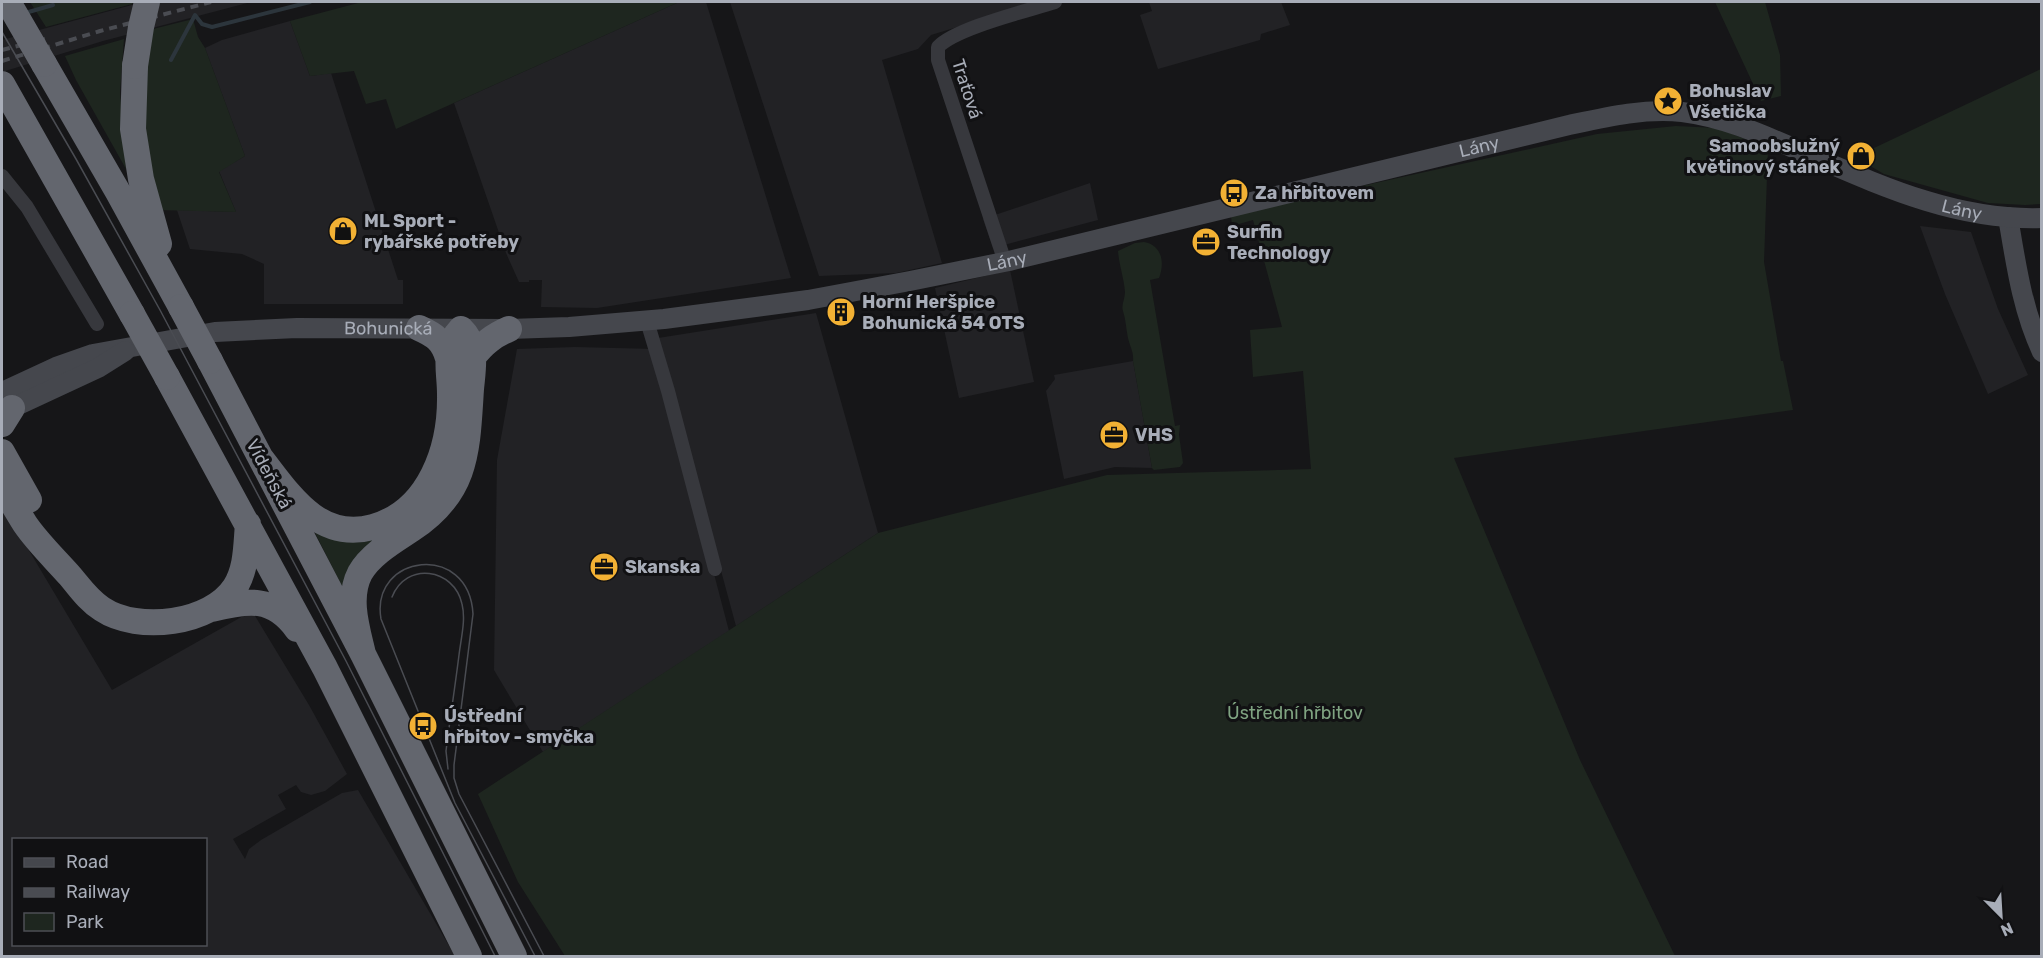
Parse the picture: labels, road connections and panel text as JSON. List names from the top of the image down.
{
  "streets": {
    "highway": ["Vídeňská"],
    "street": ["Traťová", "Lány", "Bohunická"]
  },
  "crossings": [
    ["Traťová", "Lány"],
    ["Lány", "Bohunická"]
  ],
  "parks": ["Ústřední hřbitov"],
  "places": {
    "place": ["Bohuslav Všetička"],
    "shop": ["Samoobslužný květinový stánek", "ML Sport - rybářské potřeby"],
    "bus stop": ["Za hřbitovem", "Ústřední hřbitov - smyčka"],
    "office": ["Surfin Technology", "VHS", "Skanska"],
    "building": ["Horní Heršpice Bohunická 54 OTS"]
  },
  "legend": ["Road", "Railway", "Park"],
  "north": "bottom right"
}
